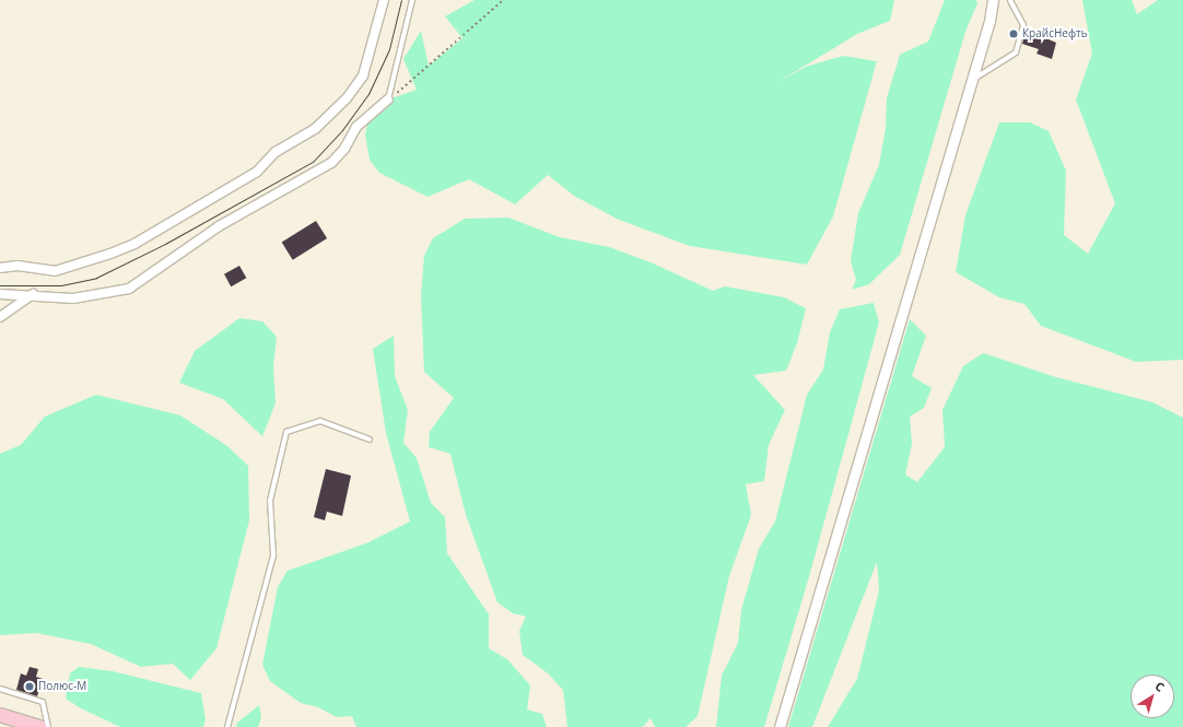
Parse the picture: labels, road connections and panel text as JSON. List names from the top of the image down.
{
  "places": ["КрайсНефть", "Полюс-М"],
  "north": "top right"
}
